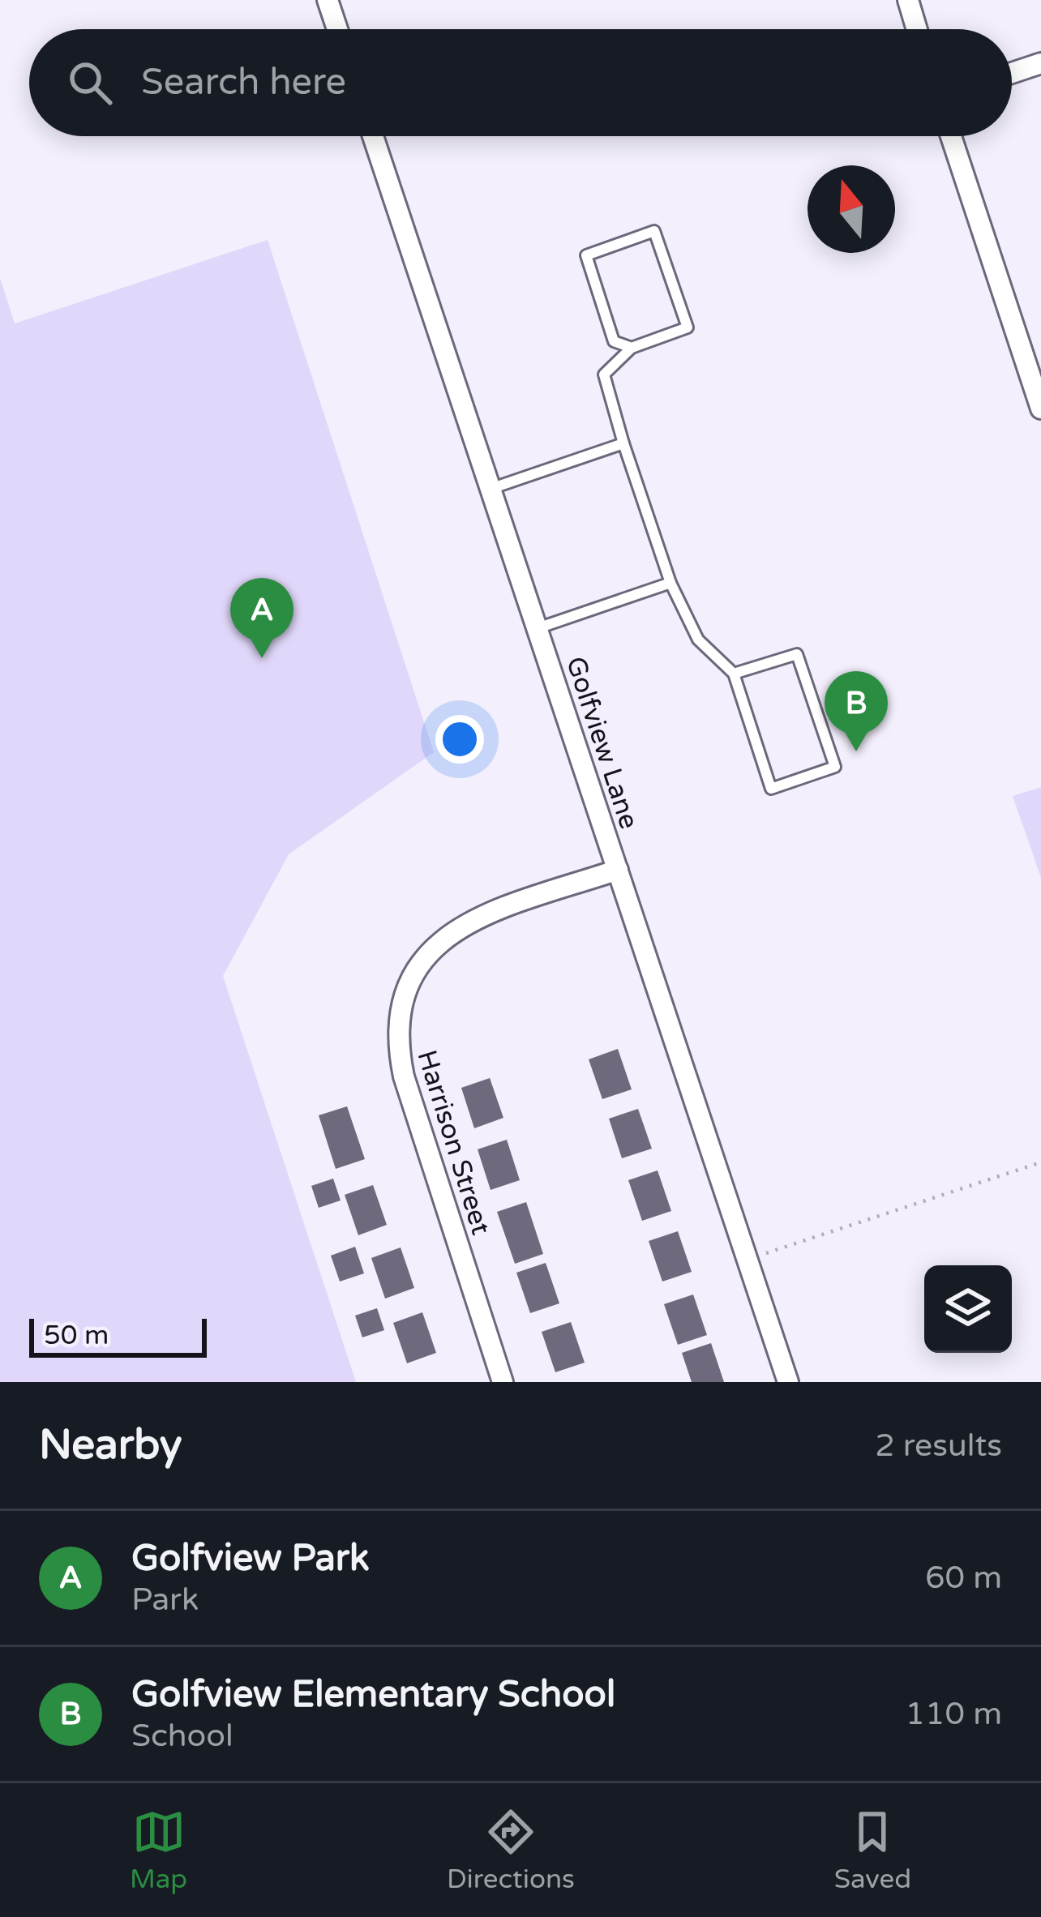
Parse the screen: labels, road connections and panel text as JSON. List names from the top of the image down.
{
  "streets": {
    "street": ["Golfview Lane", "Harrison Street"]
  },
  "crossings": [
    ["Golfview Lane", "Harrison Street"]
  ],
  "scale_bar": "50 m",
  "north": "top",
  "page": {
    "search": "Search here",
    "pins": ["A", "B"],
    "scale": "50 m",
    "heading": ["Nearby", "2 results"],
    "list": [
      {
        "mark": "A",
        "name": "Golfview Park",
        "note": "Park",
        "value": "60 m"
      },
      {
        "mark": "B",
        "name": "Golfview Elementary School",
        "note": "School",
        "value": "110 m"
      }
    ],
    "nav": ["Map", "Directions", "Saved"]
  }
}
